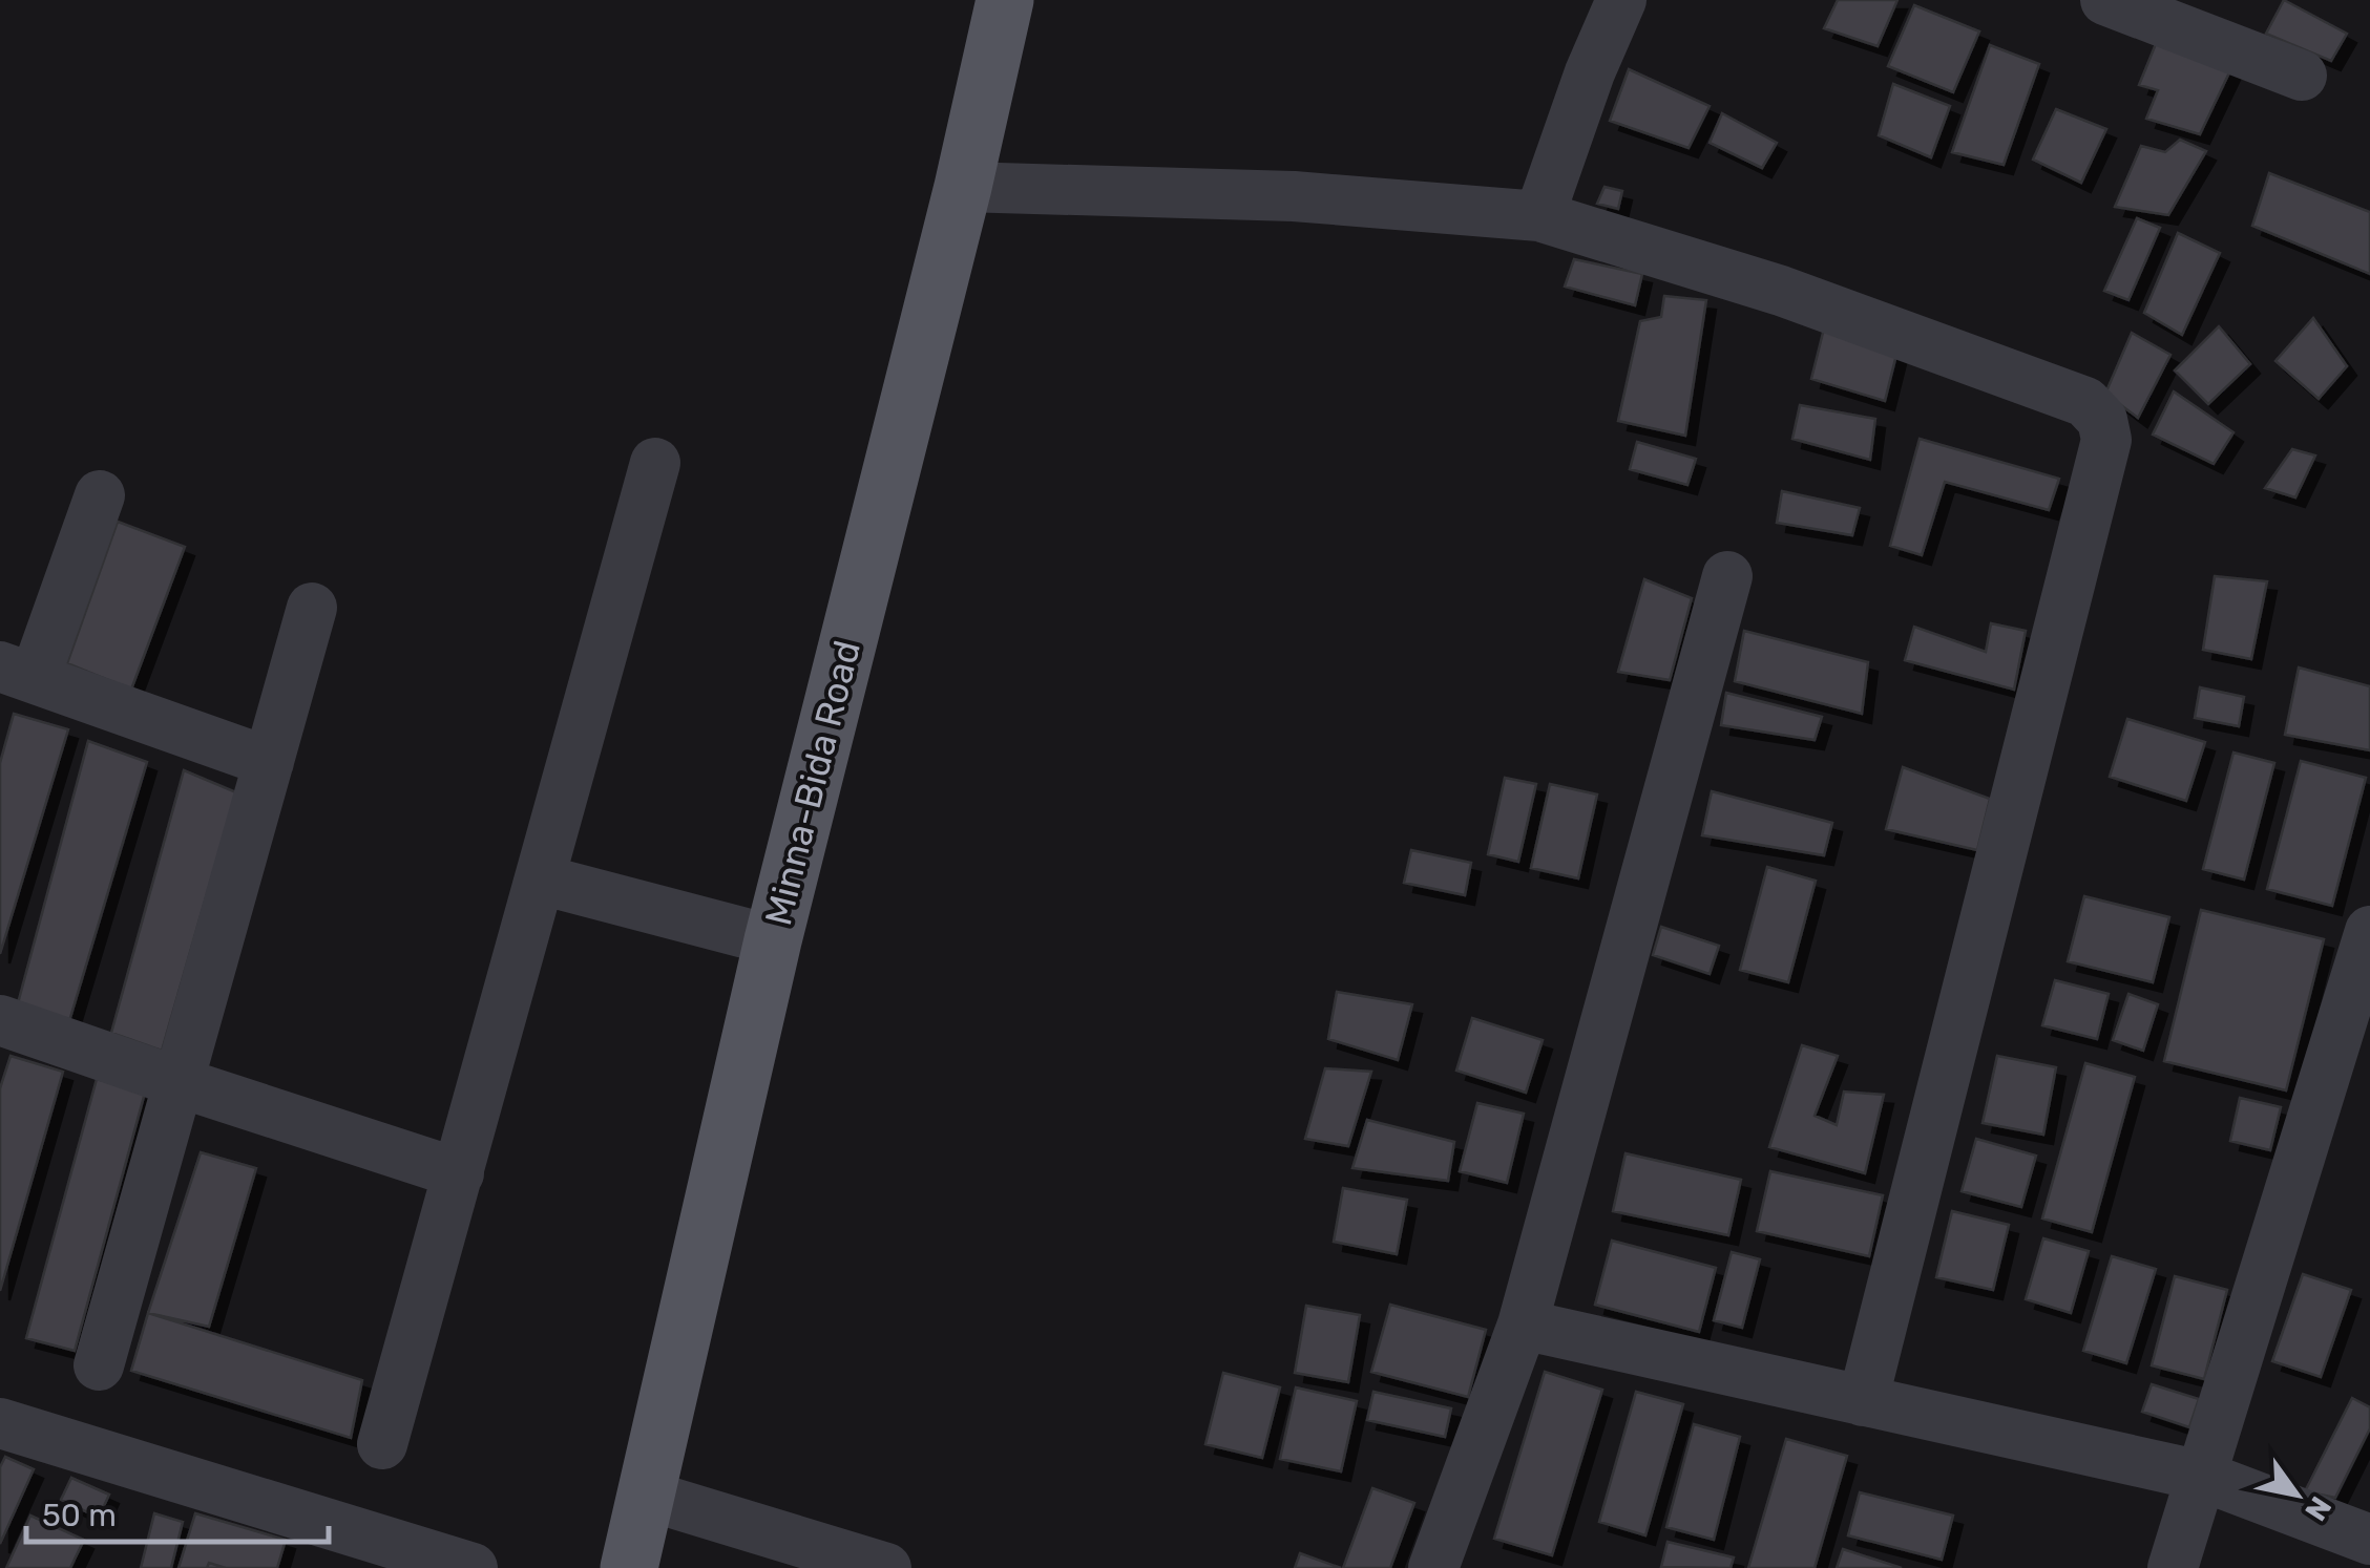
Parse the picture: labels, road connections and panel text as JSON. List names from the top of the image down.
{
  "streets": {
    "main road": ["Minna-Bida Road"]
  },
  "scale_bar": "50 m",
  "north": "bottom right"
}
